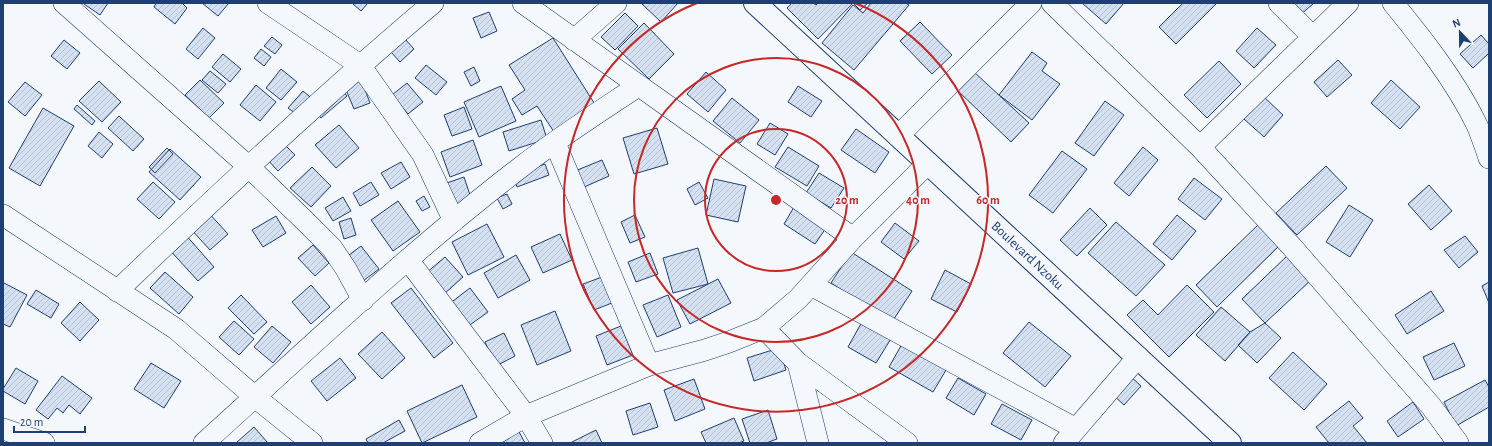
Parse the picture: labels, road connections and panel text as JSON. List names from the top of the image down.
{
  "streets": {
    "street": ["Boulevard Nzoku"]
  },
  "scale_bar": "20 m",
  "north": "top",
  "rings": ["20 m", "40 m", "60 m"]
}
